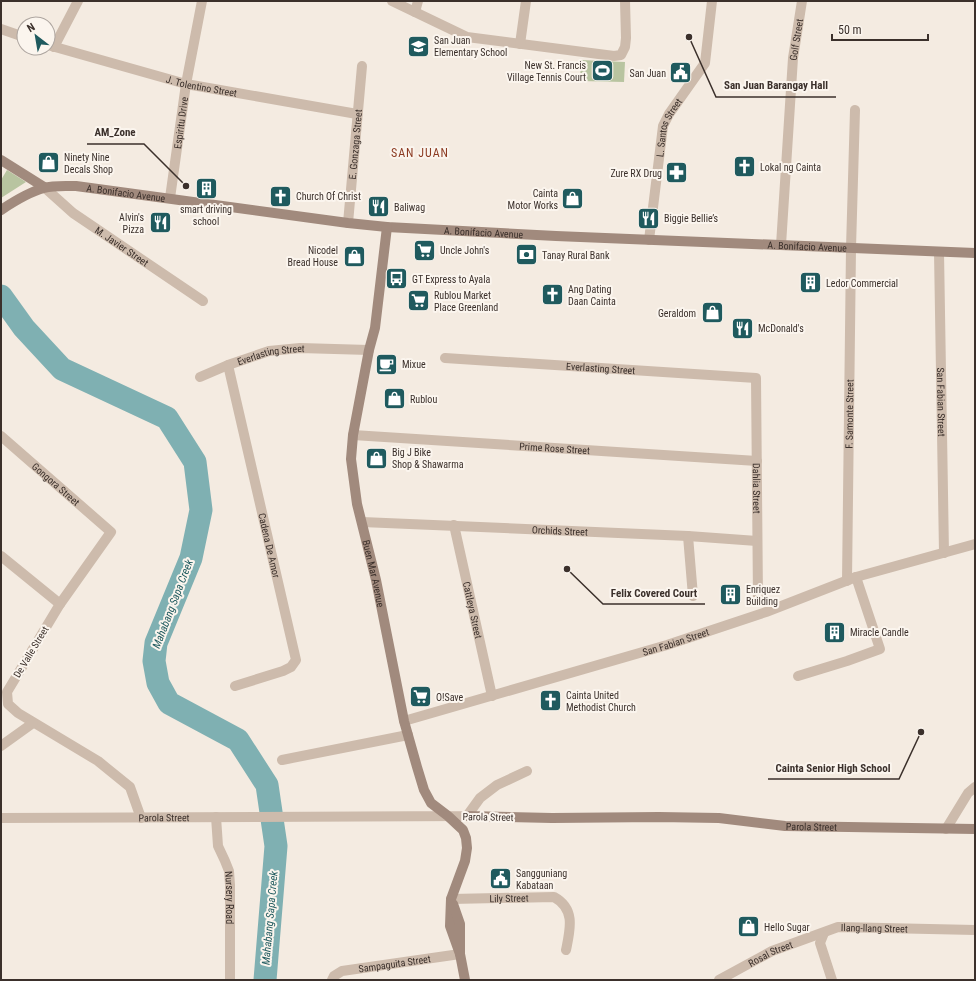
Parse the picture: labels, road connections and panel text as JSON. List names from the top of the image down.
{
  "streets": {
    "street": [
      "Golf Street",
      "J. Tolentino Street",
      "Espiritu Drive",
      "L. Santos Street",
      "E. Gonzaga Street",
      "A. Bonifacio Avenue",
      "M. Javier Street",
      "Everlasting Street",
      "San Fabian Street",
      "F. Samonte Street",
      "Prime Rose Street",
      "Gongora Street",
      "Dahlia Street",
      "Orchids Street",
      "Cadena De Amor",
      "Buen Mar Avenue",
      "Cattleya Street",
      "De Valle Street",
      "Parola Street",
      "Nursery Road",
      "Lily Street",
      "Ilang-llang Street",
      "Rosal Street",
      "Sampaguita Street"
    ]
  },
  "crossings": [
    ["Golf Street", "A. Bonifacio Avenue"],
    ["J. Tolentino Street", "Espiritu Drive"],
    ["J. Tolentino Street", "E. Gonzaga Street"],
    ["Espiritu Drive", "A. Bonifacio Avenue"],
    ["L. Santos Street", "A. Bonifacio Avenue"],
    ["E. Gonzaga Street", "A. Bonifacio Avenue"],
    ["A. Bonifacio Avenue", "M. Javier Street"],
    ["A. Bonifacio Avenue", "San Fabian Street"],
    ["A. Bonifacio Avenue", "F. Samonte Street"],
    ["A. Bonifacio Avenue", "Buen Mar Avenue"],
    ["Everlasting Street", "Dahlia Street"],
    ["Everlasting Street", "Cadena De Amor"],
    ["Everlasting Street", "Buen Mar Avenue"],
    ["San Fabian Street", "F. Samonte Street"],
    ["San Fabian Street", "Buen Mar Avenue"],
    ["San Fabian Street", "Cattleya Street"],
    ["Prime Rose Street", "Dahlia Street"],
    ["Prime Rose Street", "Buen Mar Avenue"],
    ["Gongora Street", "De Valle Street"],
    ["Dahlia Street", "Orchids Street"],
    ["Orchids Street", "Buen Mar Avenue"],
    ["Orchids Street", "Cattleya Street"],
    ["Buen Mar Avenue", "Parola Street"],
    ["Buen Mar Avenue", "Lily Street"],
    ["Buen Mar Avenue", "Sampaguita Street"],
    ["De Valle Street", "Parola Street"],
    ["Parola Street", "Nursery Road"],
    ["Ilang-llang Street", "Rosal Street"]
  ],
  "districts": ["SAN JUAN"],
  "water": ["Mahabang Sapa Creek"],
  "places": {
    "other": [
      "San Juan Barangay Hall",
      "AM_Zone",
      "Felix Covered Court",
      "Cainta Senior High School"
    ],
    "school or university": ["San Juan Elementary School"],
    "sports": ["New St. Francis Village Tennis Court"],
    "public building": ["San Juan", "Sangguniang Kabataan"],
    "shop": [
      "Ninety Nine Decals Shop",
      "Cainta Motor Works",
      "Nicodel Bread House",
      "Geraldom",
      "Rublou",
      "Big J Bike Shop & Shawarma",
      "Hello Sugar"
    ],
    "church": [
      "Lokal ng Cainta",
      "Church Of Christ",
      "Ang Dating Daan Cainta",
      "Cainta United Methodist Church"
    ],
    "pharmacy": ["Zure RX Drug"],
    "building": [
      "smart driving school",
      "Ledor Commercial",
      "Enriquez Building",
      "Miracle Candle"
    ],
    "restaurant": [
      "Baliwag",
      "Biggie Bellie’s",
      "Alvin's Pizza",
      "McDonald's"
    ],
    "supermarket": ["Uncle John's", "Rublou Market Place Greenland", "O!Save"],
    "bank": ["Tanay Rural Bank"],
    "bus stop": ["GT Express to Ayala"],
    "cafe": ["Mixue"]
  },
  "scale_bar": "50 m",
  "north": "top left"
}
